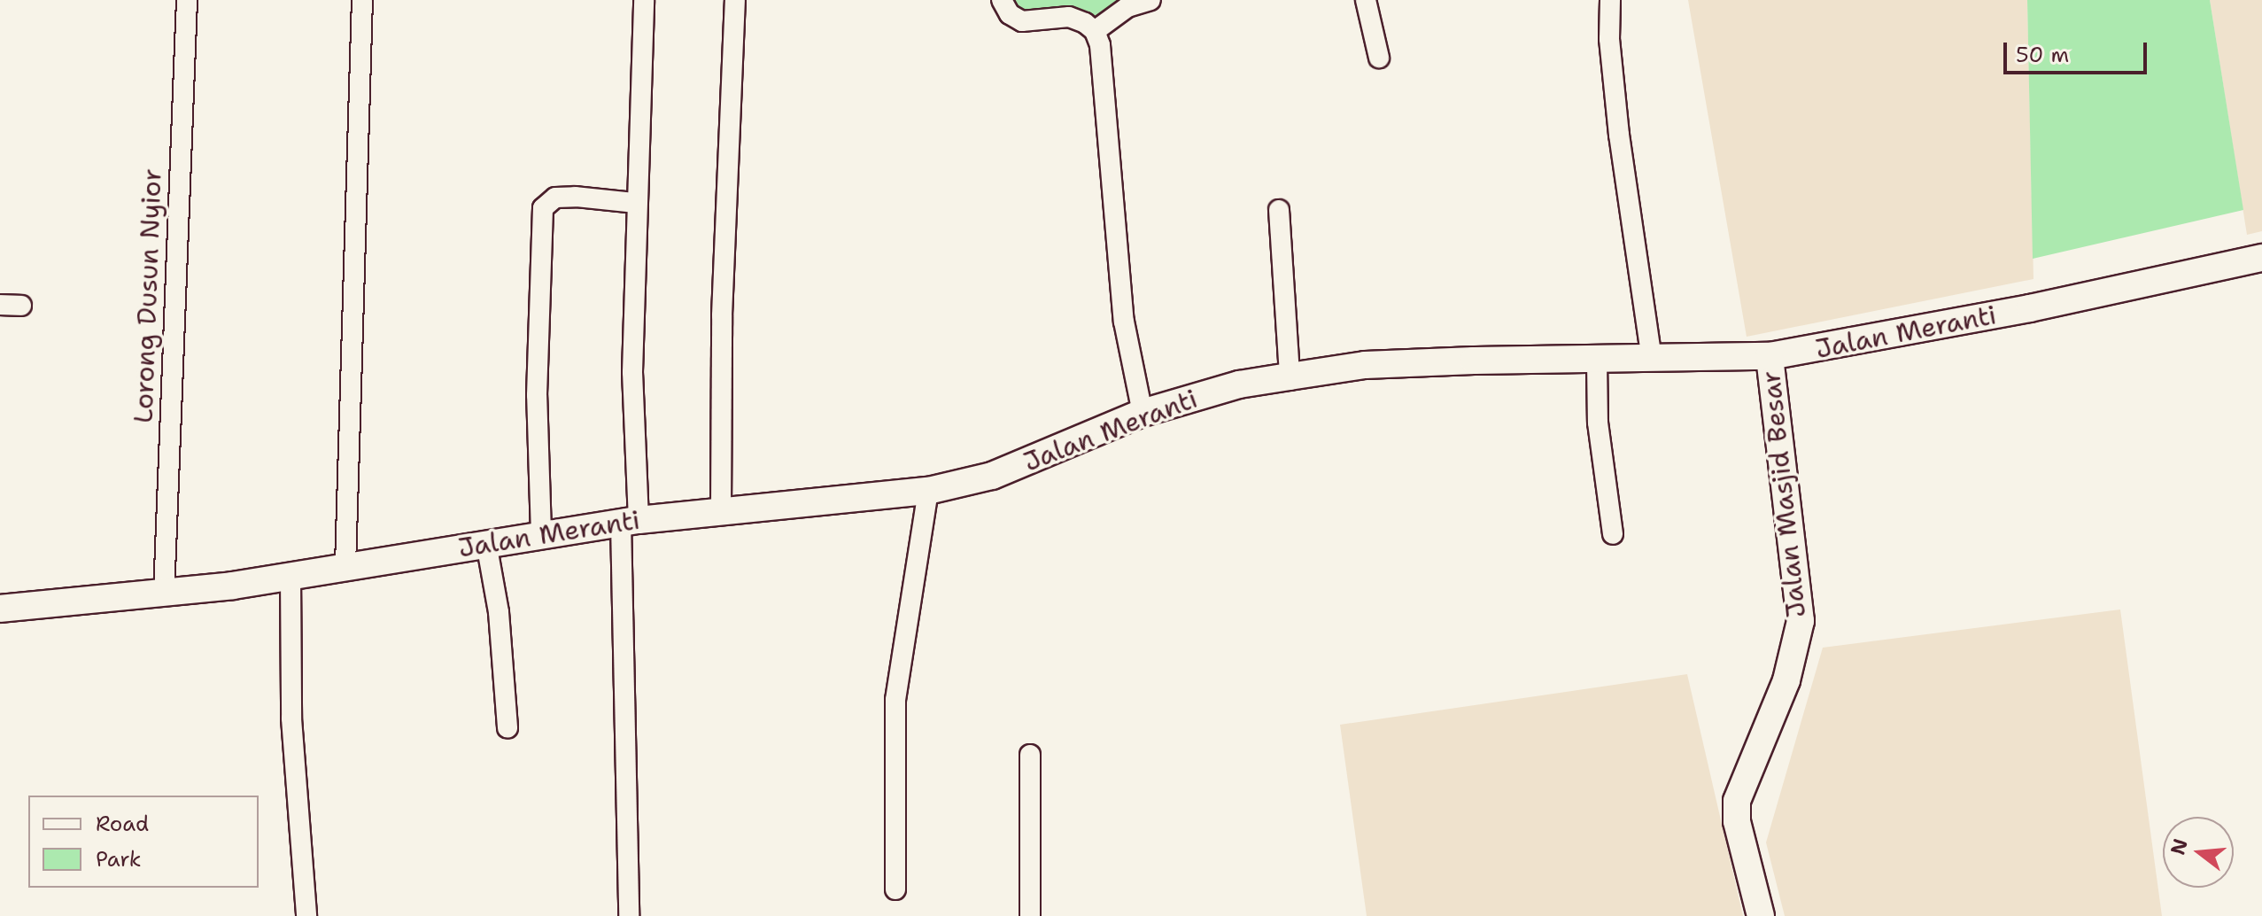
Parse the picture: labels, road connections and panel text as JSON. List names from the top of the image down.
{
  "streets": {
    "street": ["Lorong Dusun Nyior", "Jalan Meranti", "Jalan Masjid Besar"]
  },
  "crossings": [
    ["Lorong Dusun Nyior", "Jalan Meranti"],
    ["Jalan Meranti", "Jalan Masjid Besar"]
  ],
  "legend": ["Road", "Park"],
  "scale_bar": "50 m",
  "north": "left"
}
